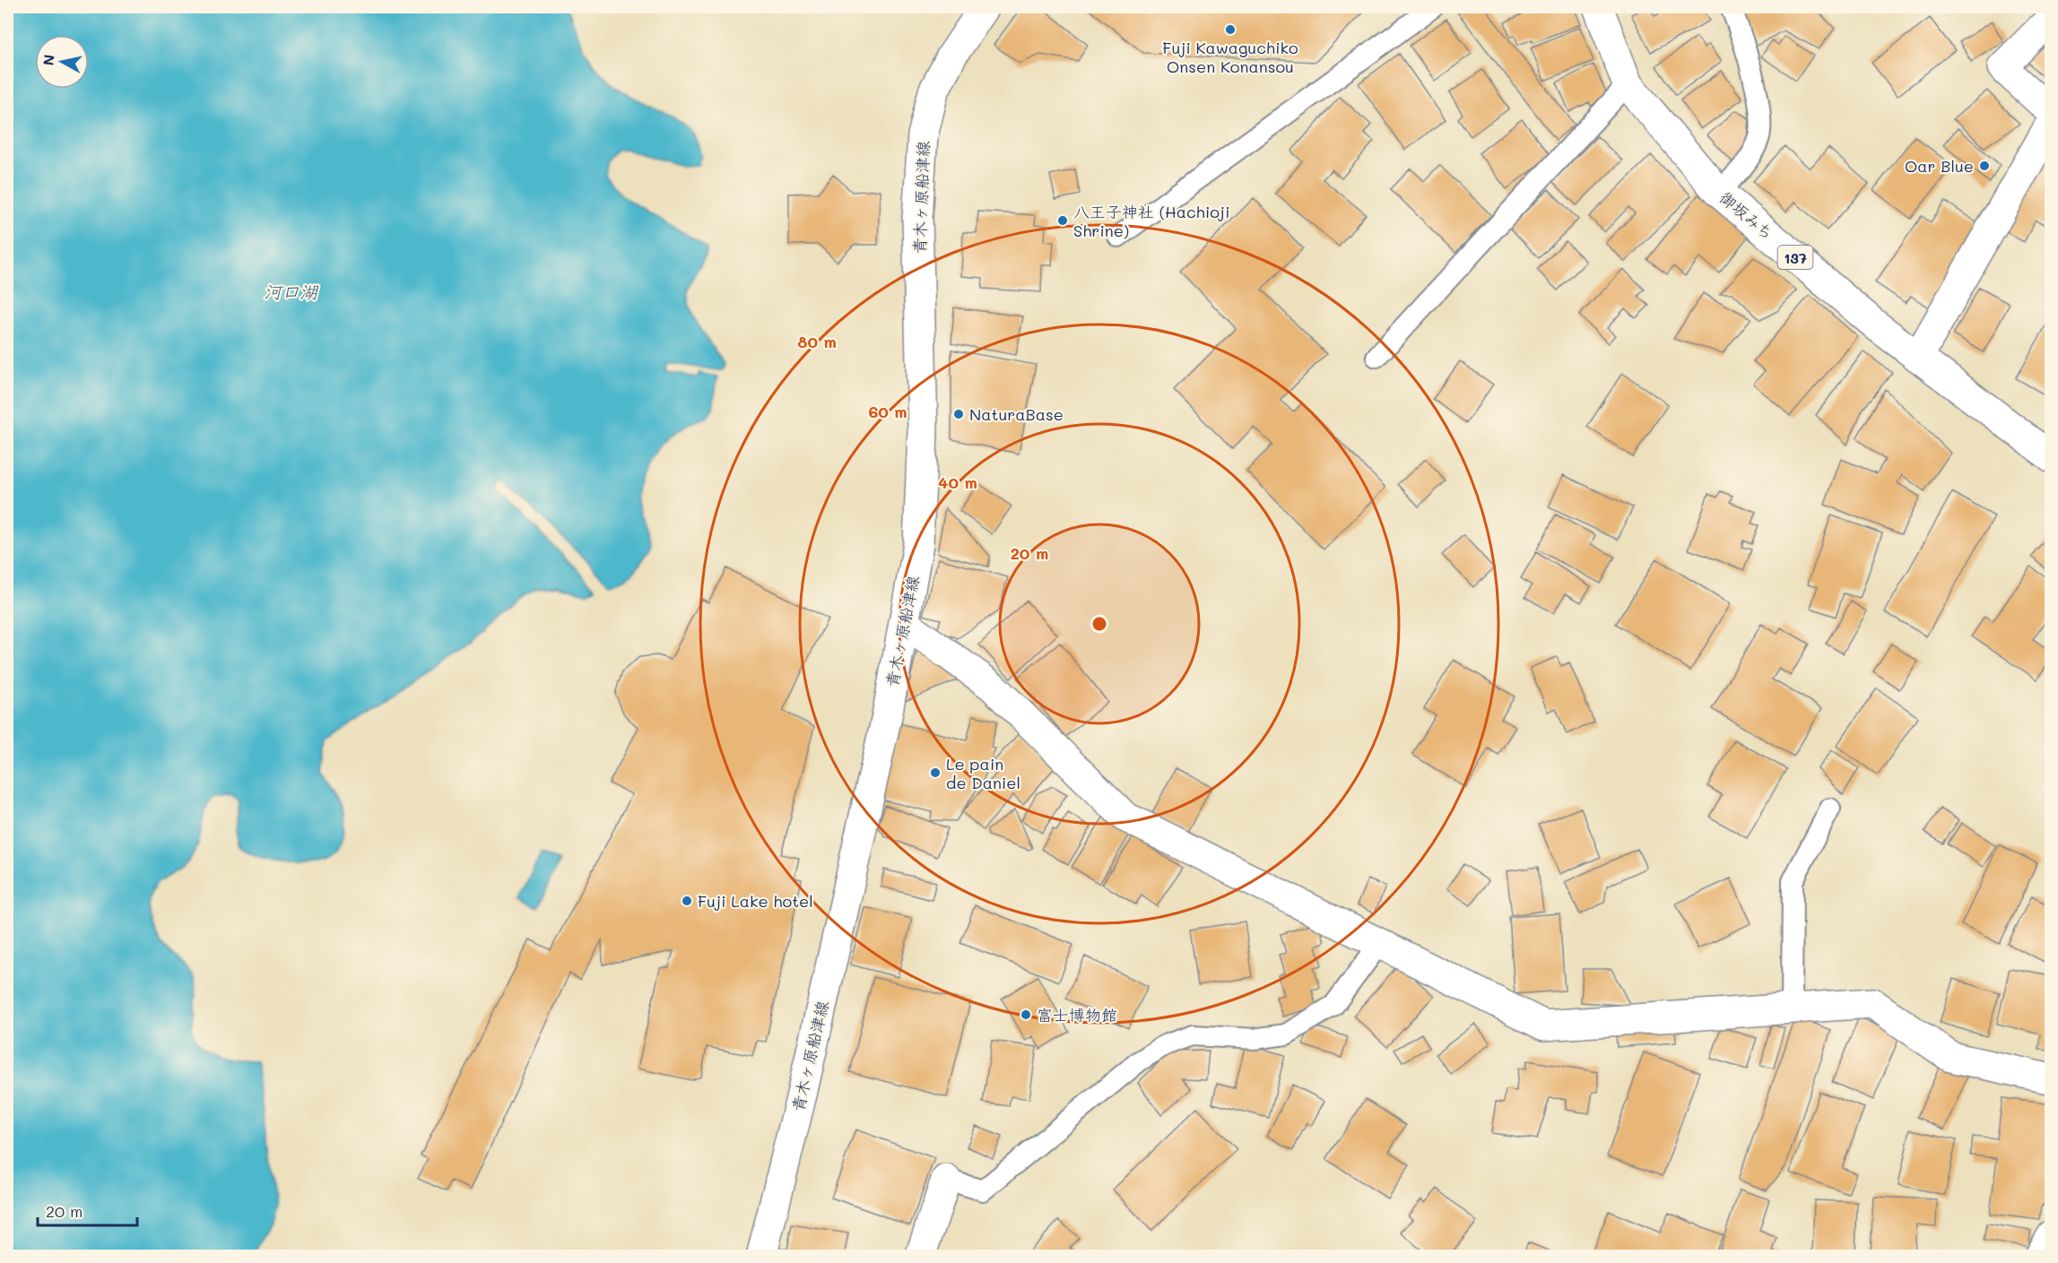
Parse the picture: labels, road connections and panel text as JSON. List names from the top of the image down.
{
  "streets": {
    "main road": ["青木ヶ原船津線", "御坂みち", "137"]
  },
  "water": ["河口湖"],
  "places": [
    "Fuji Kawaguchiko Onsen Konansou",
    "Oar Blue",
    "八王子神社 (Hachioji Shrine)",
    "NaturaBase",
    "Le pain de Daniel",
    "Fuji Lake hotel",
    "富士博物館"
  ],
  "scale_bar": "20 m",
  "north": "left",
  "rings": [
    "80 m",
    "60 m",
    "40 m",
    "20 m"
  ]
}
